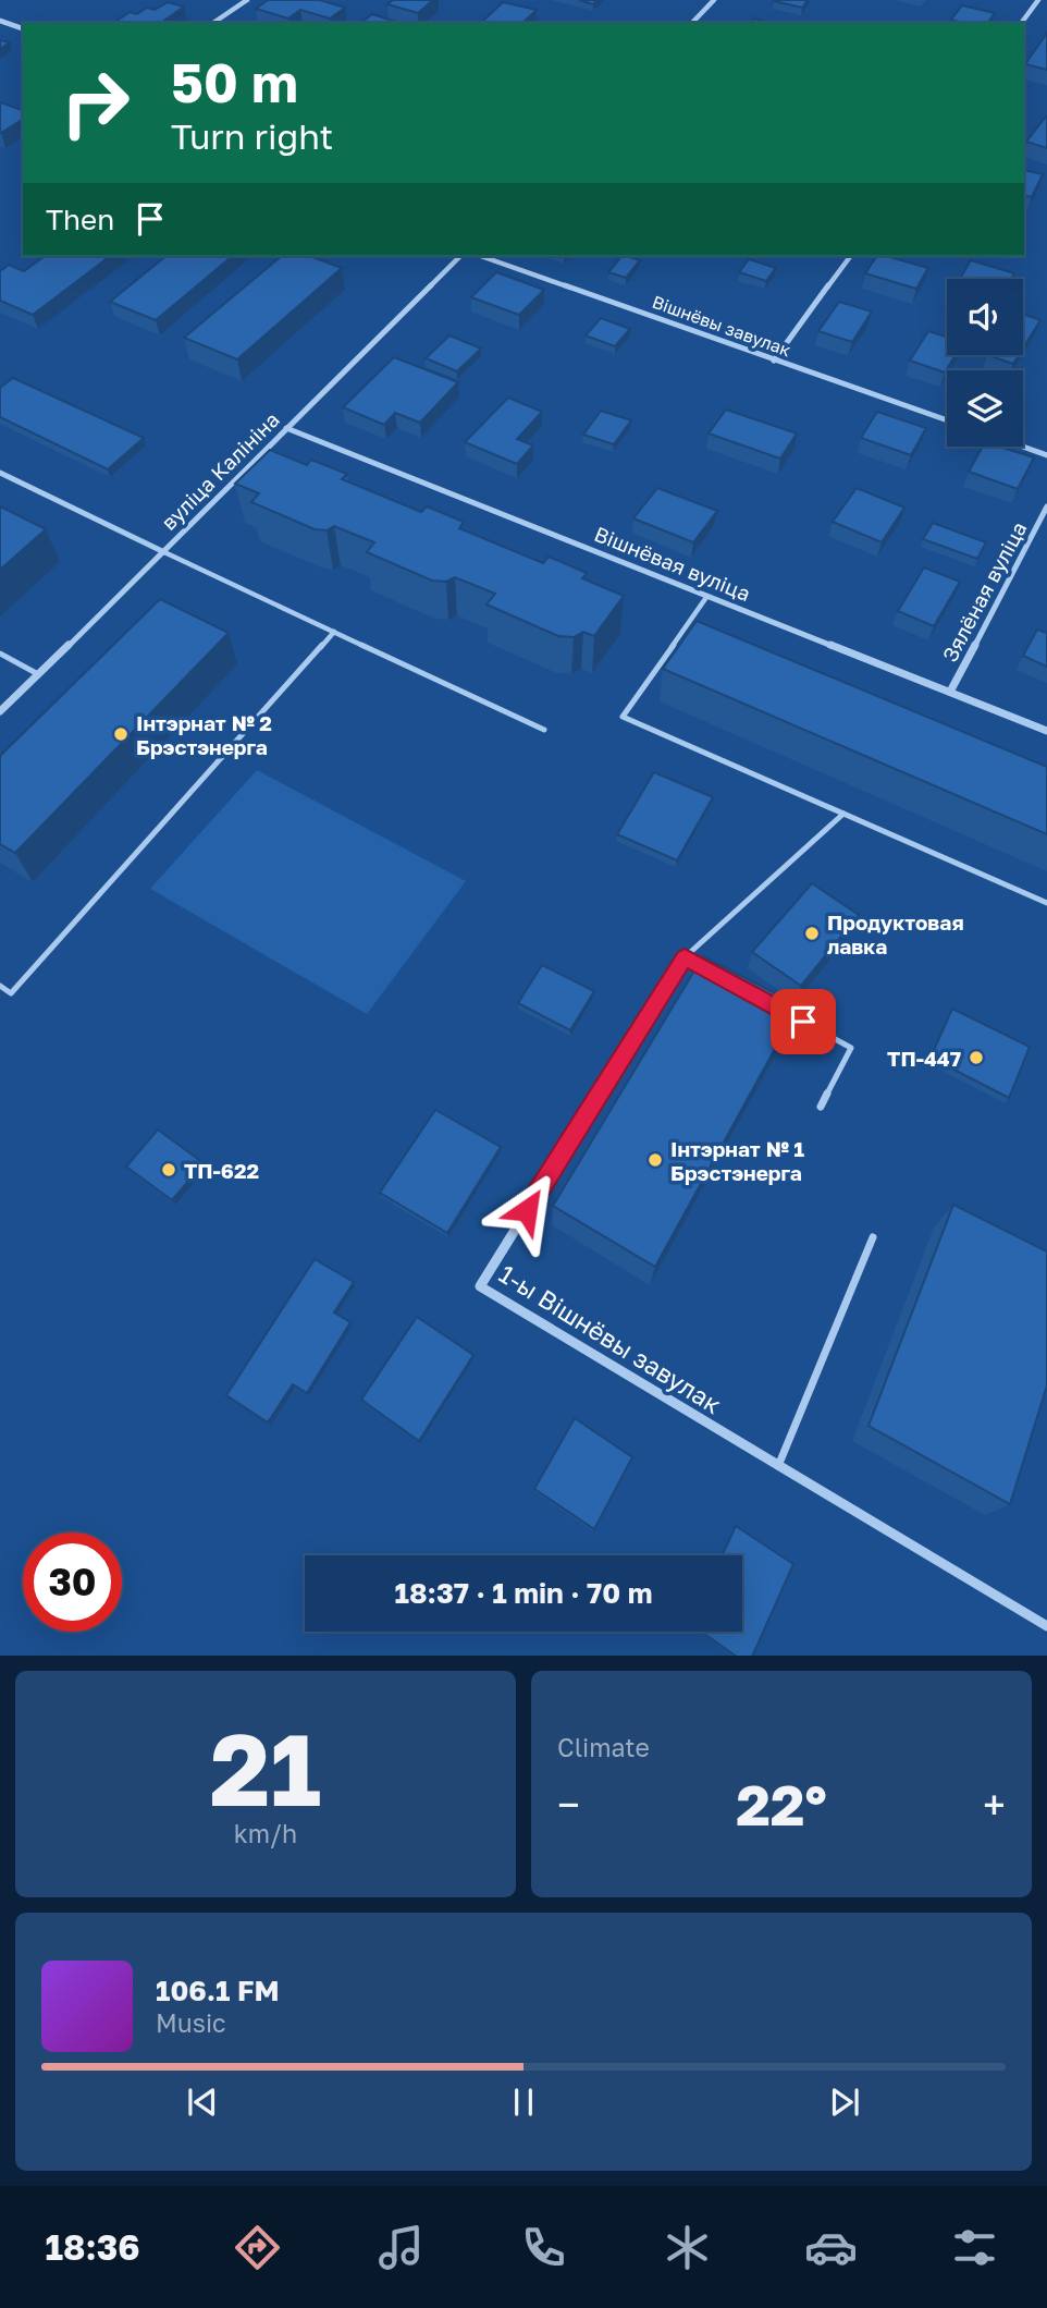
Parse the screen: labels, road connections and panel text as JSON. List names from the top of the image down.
{
  "streets": {
    "street": [
      "Вішнёвы завулак",
      "вуліца Калініна",
      "Вішнёвая вуліца",
      "Зялёная вуліца",
      "1-ы Вішнёвы завулак"
    ]
  },
  "crossings": [
    ["вуліца Калініна", "Вішнёвая вуліца"],
    ["Вішнёвая вуліца", "Зялёная вуліца"]
  ],
  "places": [
    "Інтэрнат № 2 Брэстэнерга",
    "Продуктовая лавка",
    "ТП-447",
    "Інтэрнат № 1 Брэстэнерга",
    "ТП-622"
  ],
  "page": {
    "turn": ["50 m", "Turn right"],
    "then": "Then",
    "limit": "30",
    "trip": "18:37 · 1 min · 70 m",
    "tile": [
      ["21", "km/h"],
      "Climate"
    ],
    "heat": ["−", "22°", "+"],
    "song": ["106.1 FM", "Music"],
    "tabs": "18:36"
  }
}
